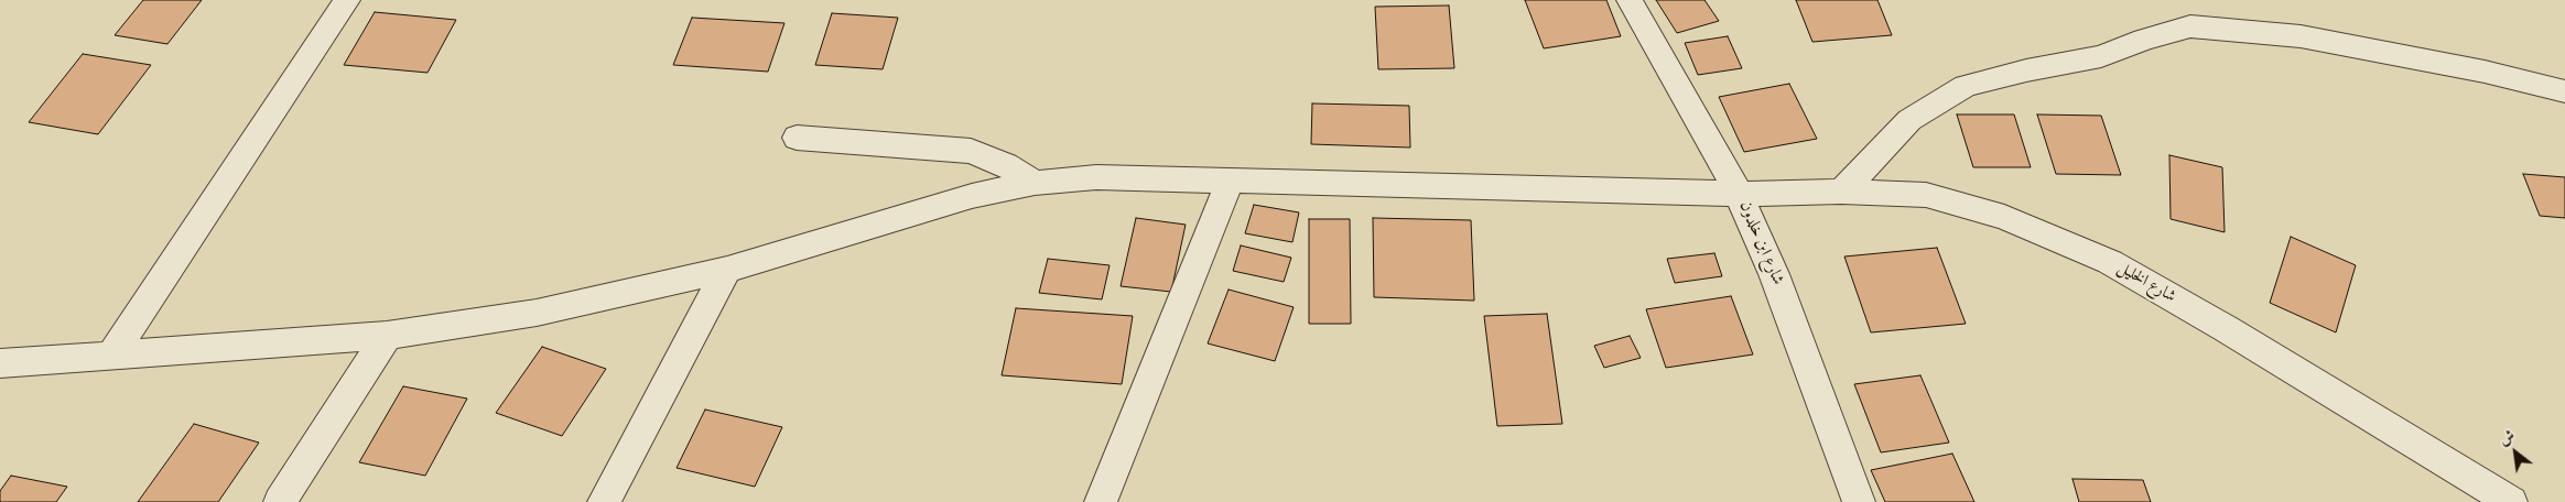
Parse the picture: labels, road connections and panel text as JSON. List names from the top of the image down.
{
  "streets": {
    "street": ["شارع ابن خلدون", "شارع الخليل"]
  },
  "crossings": [
    ["شارع ابن خلدون", "شارع الخليل"]
  ],
  "north": "top left"
}
